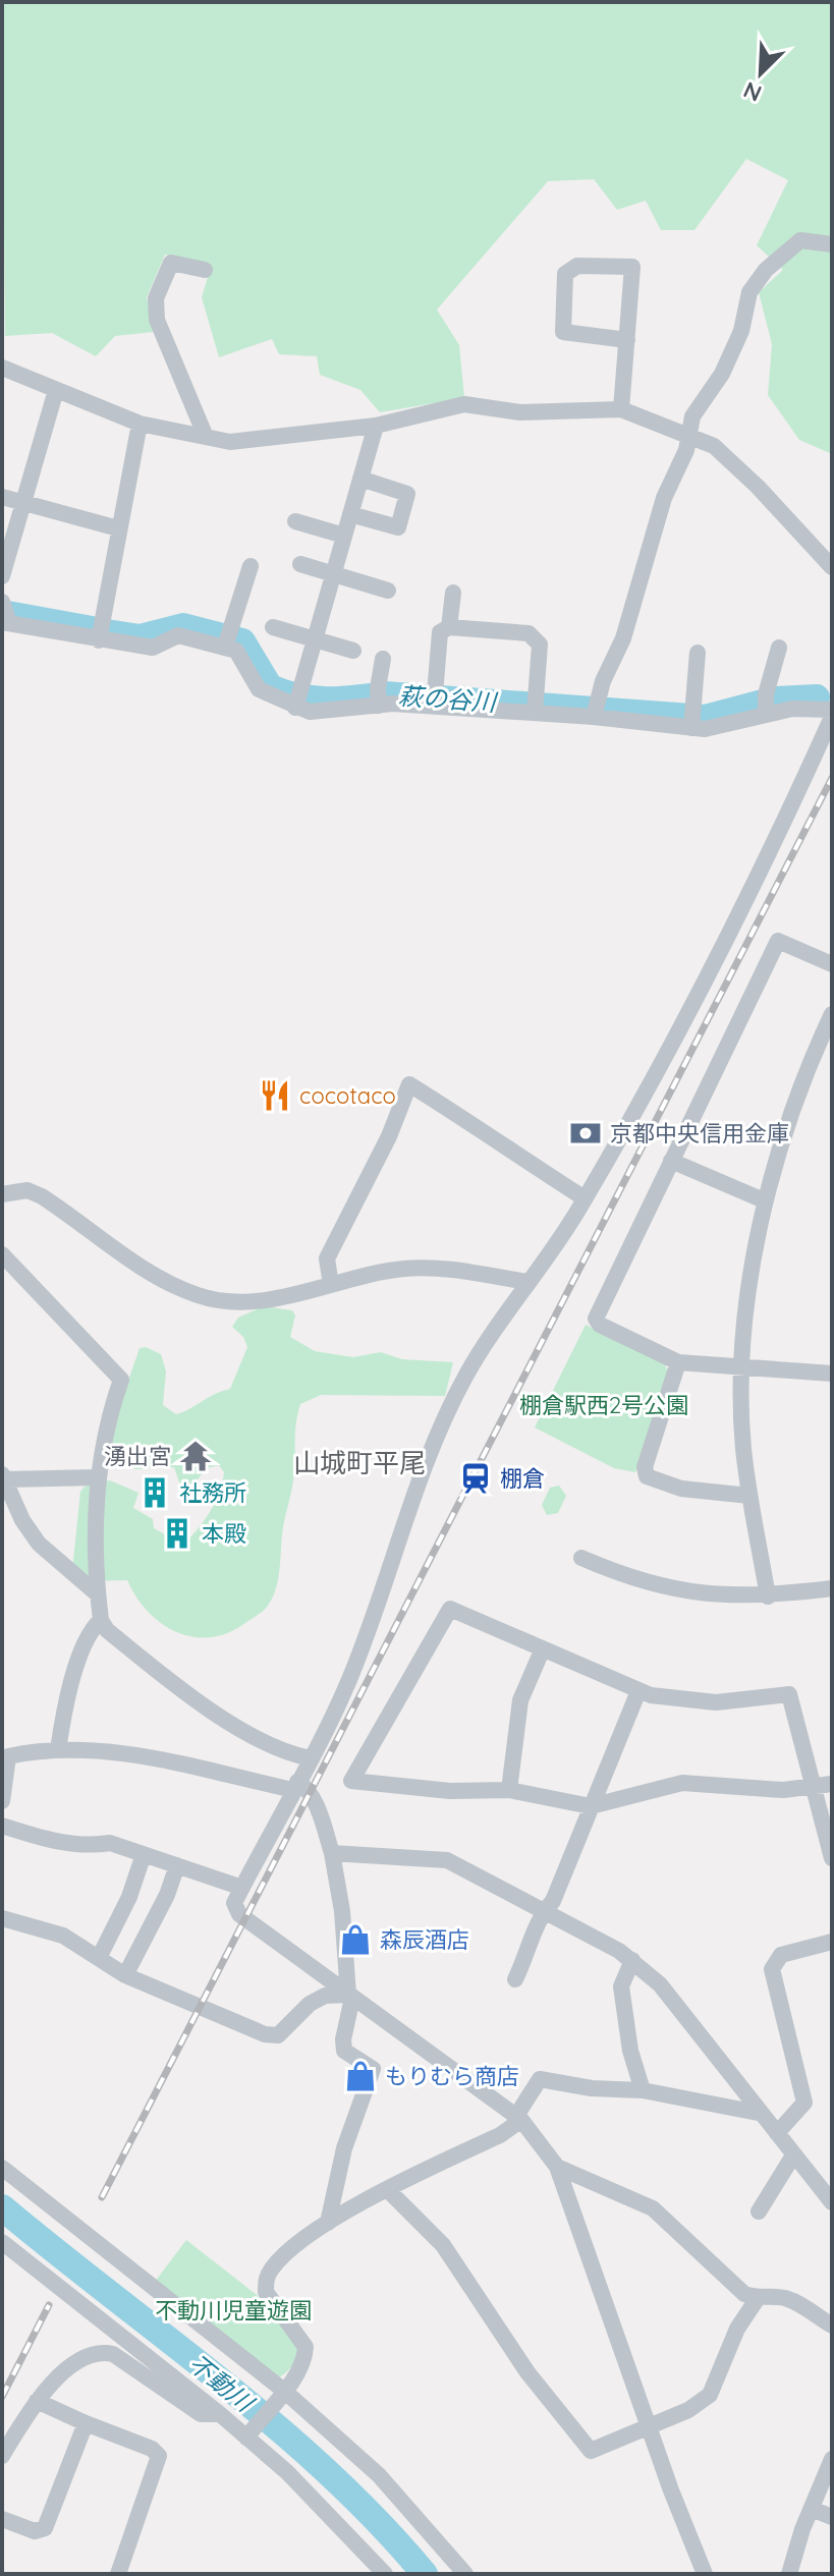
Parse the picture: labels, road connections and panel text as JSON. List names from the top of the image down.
{
  "districts": ["山城町平尾"],
  "water": ["萩の谷川", "不動川"],
  "parks": ["棚倉駅西2号公園", "不動川児童遊園"],
  "places": {
    "restaurant": ["cocotaco"],
    "bank": ["京都中央信用金庫"],
    "temple": ["湧出宮"],
    "station": ["棚倉"],
    "building": ["社務所", "本殿"],
    "shop": ["森辰酒店", "もりむら商店"]
  },
  "north": "bottom left"
}
